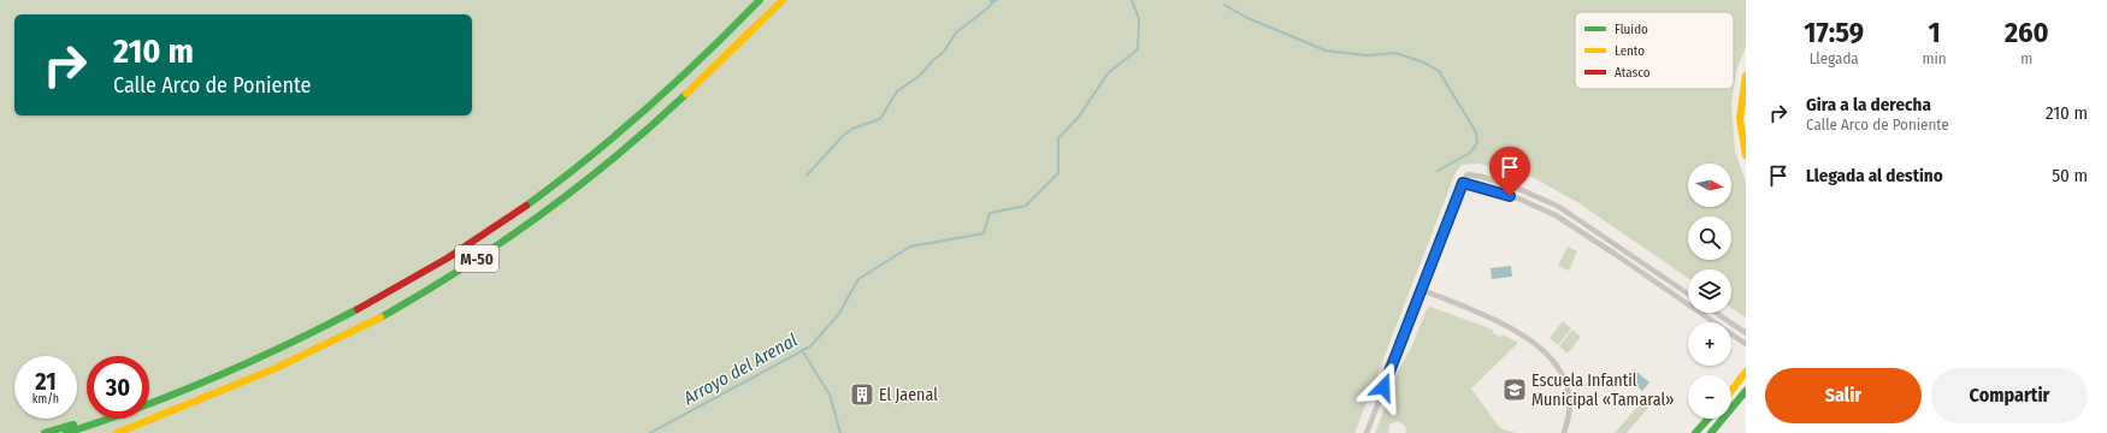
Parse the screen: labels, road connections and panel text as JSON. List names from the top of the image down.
{
  "streets": {
    "main road": ["M-50"]
  },
  "water": ["Arroyo del Arenal"],
  "places": {
    "school or university": ["Escuela Infantil Municipal «Tamaral»"],
    "building": ["El Jaenal"]
  },
  "legend": ["Fluido", "Lento", "Atasco"],
  "north": "right",
  "page": {
    "eta": [
      "17:59",
      "Llegada",
      "1",
      "min",
      "260",
      "m"
    ],
    "turn": ["210 m", "Calle Arco de Poniente"],
    "list": [
      {
        "name": "Gira a la derecha",
        "note": "Calle Arco de Poniente",
        "value": "210 m"
      },
      {
        "name": "Llegada al destino",
        "value": "50 m"
      }
    ],
    "map_buttons": ["+", "−"],
    "speed": "21 km/h",
    "limit": "30",
    "buttons": ["Salir", "Compartir"]
  }
}
